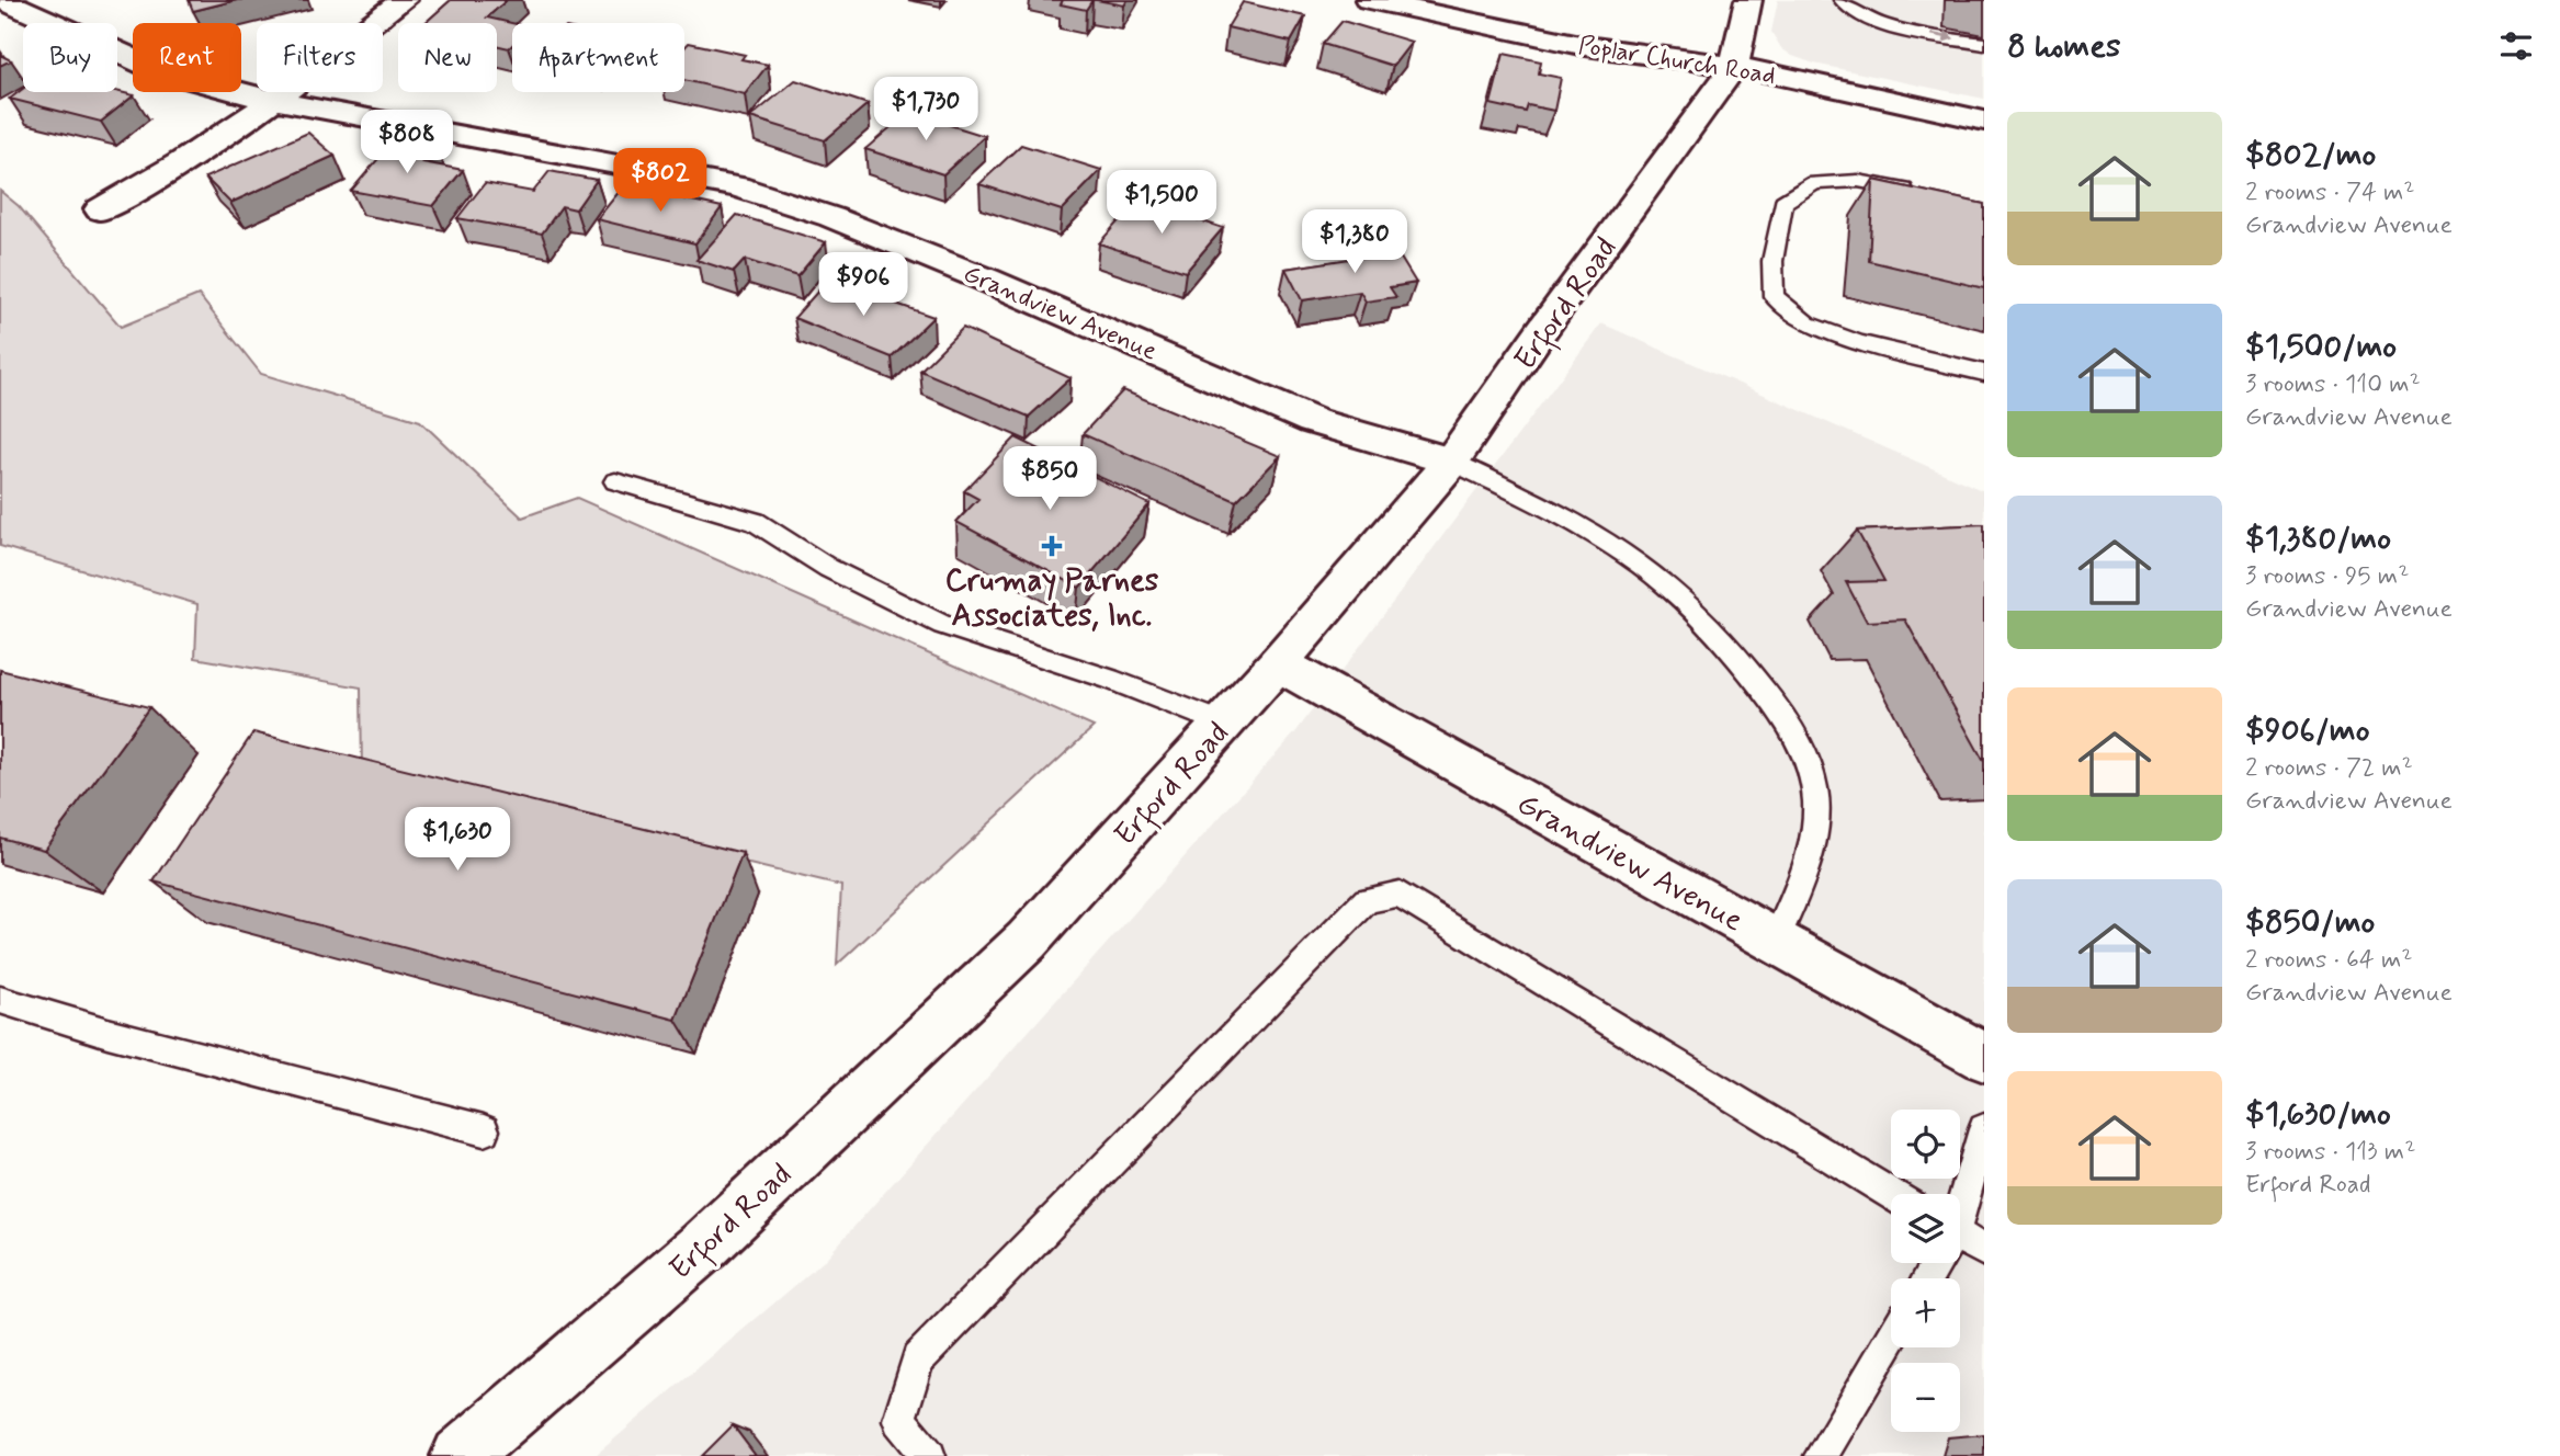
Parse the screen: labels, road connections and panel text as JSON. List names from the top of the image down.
{
  "streets": {
    "street": ["Poplar Church Road", "Erford Road", "Grandview Avenue"]
  },
  "crossings": [
    ["Poplar Church Road", "Erford Road"],
    ["Erford Road", "Grandview Avenue"]
  ],
  "places": {
    "health": ["Crumay Parnes Associates, Inc."]
  },
  "page": {
    "heading": "8 homes",
    "chip": [
      "Buy",
      "Rent",
      "Filters",
      "New",
      "Apartment"
    ],
    "price": [
      "$1,730",
      "$808",
      "$802",
      "$1,500",
      "$1,380",
      "$906",
      "$850",
      "$1,630"
    ],
    "list": [
      {
        "name": "$802/mo",
        "note": "2 rooms · 74 m² · Grandview Avenue"
      },
      {
        "name": "$1,500/mo",
        "note": "3 rooms · 110 m² · Grandview Avenue"
      },
      {
        "name": "$1,380/mo",
        "note": "3 rooms · 95 m² · Grandview Avenue"
      },
      {
        "name": "$906/mo",
        "note": "2 rooms · 72 m² · Grandview Avenue"
      },
      {
        "name": "$850/mo",
        "note": "2 rooms · 64 m² · Grandview Avenue"
      },
      {
        "name": "$1,630/mo",
        "note": "3 rooms · 113 m² · Erford Road"
      }
    ],
    "map_buttons": ["+", "−"]
  }
}
